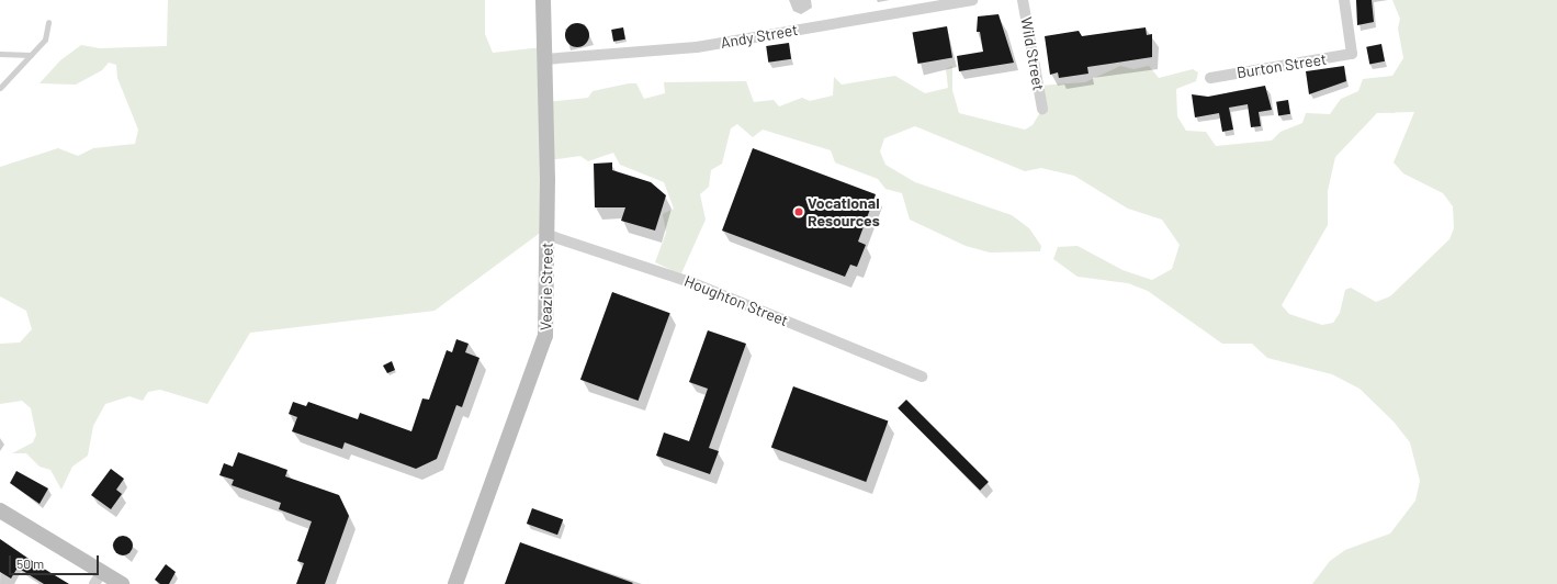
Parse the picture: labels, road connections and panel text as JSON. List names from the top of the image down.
{
  "streets": {
    "street": [
      "Andy Street",
      "Wild Street",
      "Burton Street",
      "Veazie Street",
      "Houghton Street"
    ]
  },
  "crossings": [
    ["Andy Street", "Veazie Street"],
    ["Veazie Street", "Houghton Street"]
  ],
  "places": ["Vocational Resources"],
  "scale_bar": "50 m"
}
